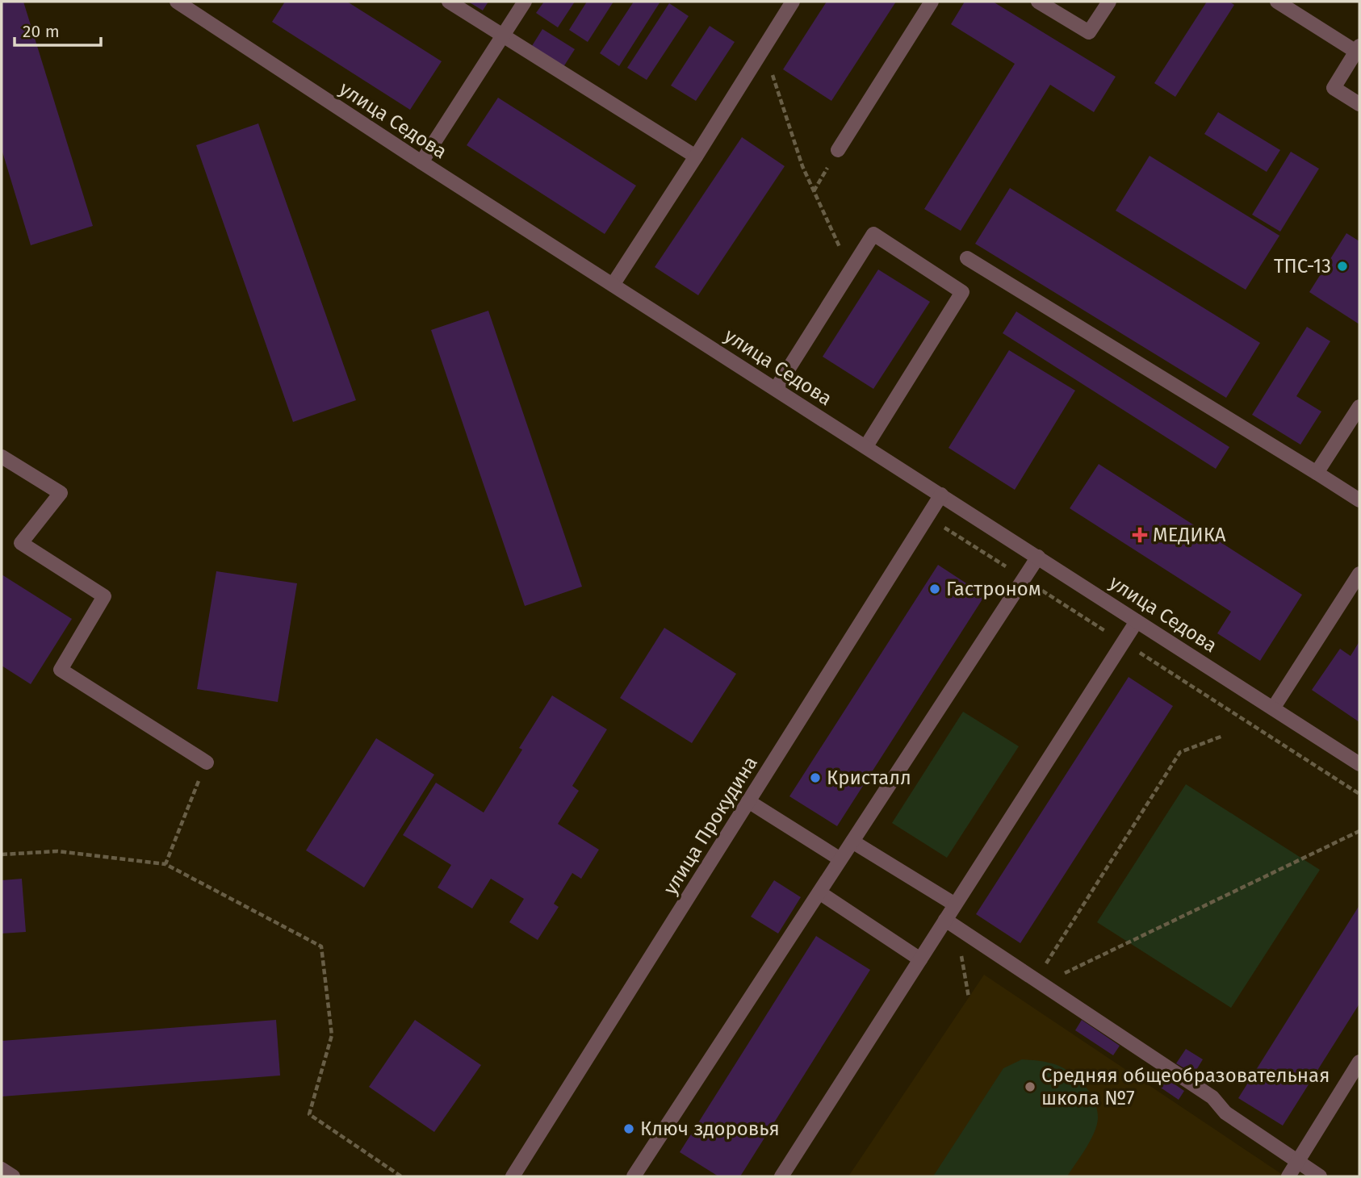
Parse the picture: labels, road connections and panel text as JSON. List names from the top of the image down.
{
  "streets": {
    "street": ["улица Седова", "улица Прокудина"]
  },
  "crossings": [
    ["улица Седова", "улица Прокудина"]
  ],
  "places": {
    "other": [
      "ТПС-13",
      "Гастроном",
      "Кристалл",
      "Средняя общеобразовательная школа №7",
      "Ключ здоровья"
    ],
    "health": ["МЕДИКА"]
  },
  "scale_bar": "20 m"
}
